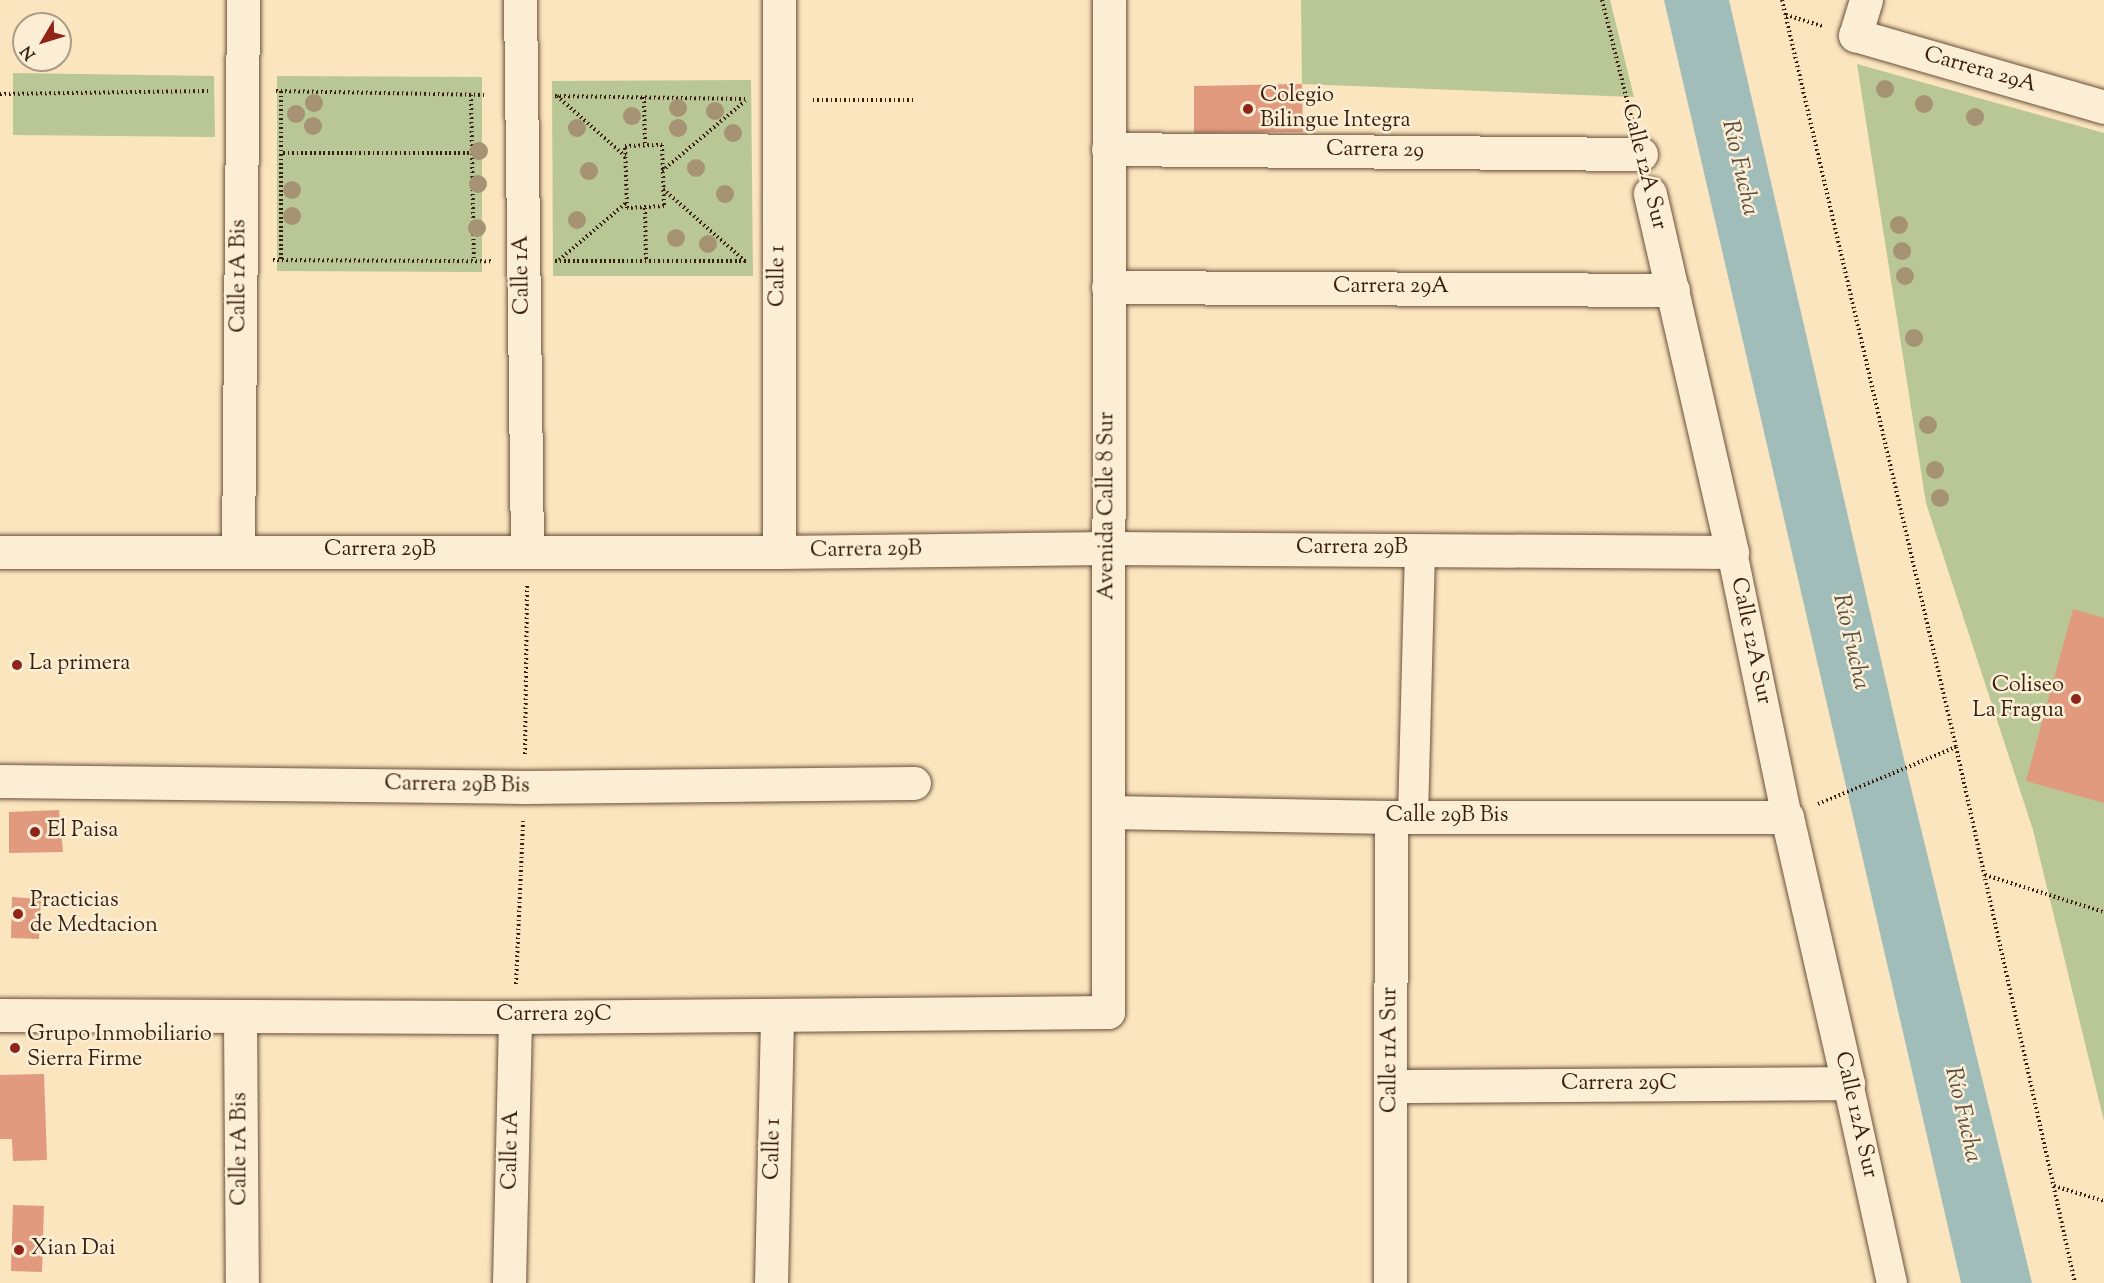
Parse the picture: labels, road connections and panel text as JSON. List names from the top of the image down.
{
  "streets": {
    "street": [
      "Carrera 29A",
      "Carrera 29",
      "Calle 12A Sur",
      "Calle 1A",
      "Calle 1A Bis",
      "Calle 1",
      "Avenida Calle 8 Sur",
      "Carrera 29B",
      "Carrera 29B Bis",
      "Calle 29B Bis",
      "Carrera 29C",
      "Calle 11A Sur"
    ]
  },
  "crossings": [
    ["Carrera 29A", "Calle 12A Sur"],
    ["Carrera 29A", "Avenida Calle 8 Sur"],
    ["Carrera 29", "Calle 12A Sur"],
    ["Carrera 29", "Avenida Calle 8 Sur"],
    ["Calle 12A Sur", "Carrera 29B"],
    ["Calle 12A Sur", "Calle 29B Bis"],
    ["Calle 12A Sur", "Carrera 29C"],
    ["Calle 1A", "Carrera 29B"],
    ["Calle 1A", "Carrera 29C"],
    ["Calle 1A Bis", "Carrera 29B"],
    ["Calle 1A Bis", "Carrera 29C"],
    ["Calle 1", "Carrera 29B"],
    ["Calle 1", "Carrera 29C"],
    ["Avenida Calle 8 Sur", "Carrera 29B"],
    ["Avenida Calle 8 Sur", "Calle 29B Bis"],
    ["Avenida Calle 8 Sur", "Carrera 29C"],
    ["Carrera 29B", "Calle 11A Sur"],
    ["Calle 29B Bis", "Calle 11A Sur"],
    ["Carrera 29C", "Calle 11A Sur"]
  ],
  "water": ["Río Fucha"],
  "places": [
    "Colegio Bilingue Integra",
    "La primera",
    "Coliseo La Fragua",
    "El Paisa",
    "Practicias de Medtacion",
    "Grupo Inmobiliario Sierra Firme",
    "Xian Dai"
  ],
  "north": "bottom left"
}
